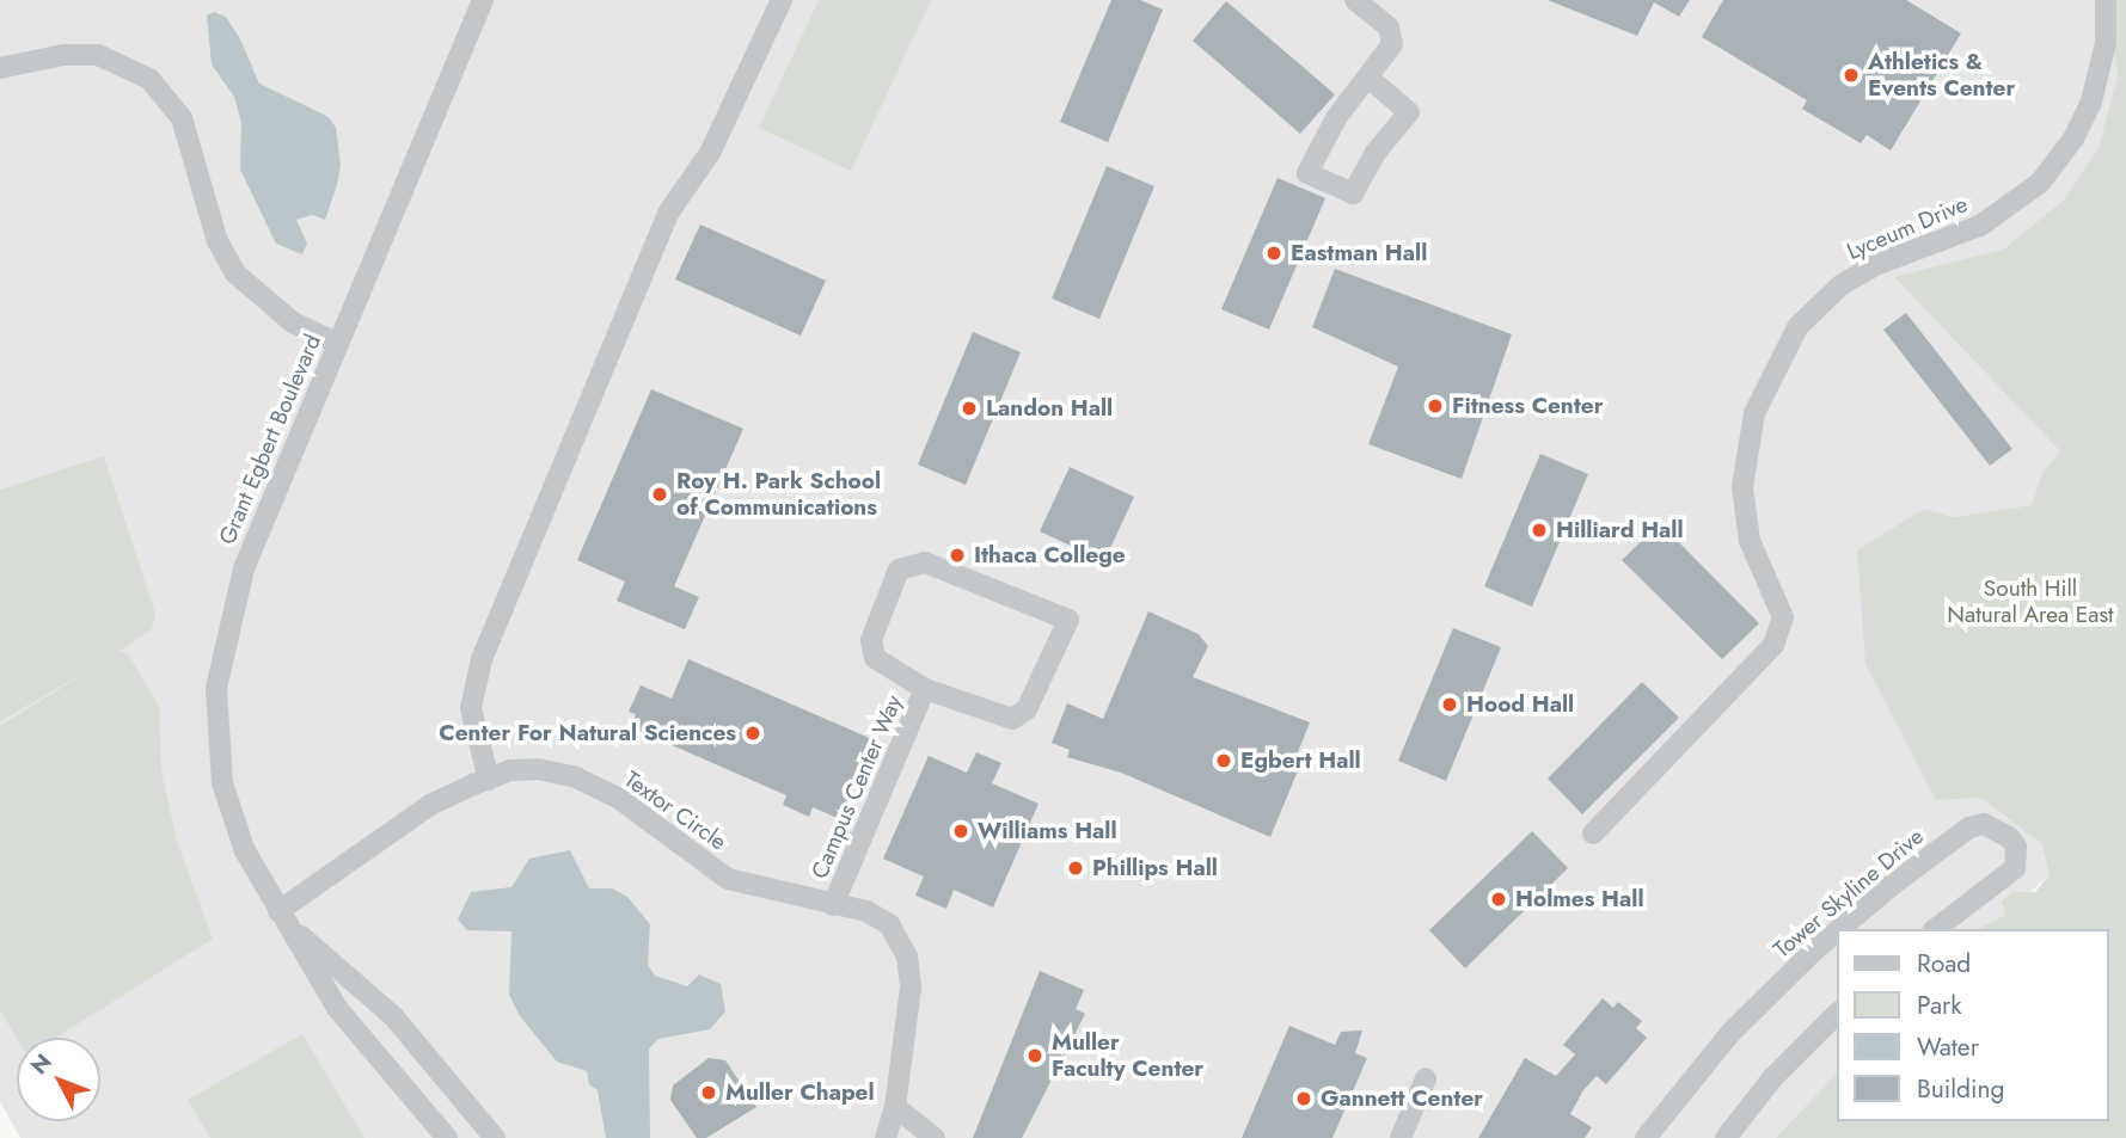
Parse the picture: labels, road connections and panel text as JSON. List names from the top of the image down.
{
  "streets": {
    "street": [
      "Lyceum Drive",
      "Grant Egbert Boulevard",
      "Campus Center Way",
      "Textor Circle",
      "Tower Skyline Drive"
    ]
  },
  "crossings": [
    ["Grant Egbert Boulevard", "Textor Circle"],
    ["Campus Center Way", "Textor Circle"]
  ],
  "parks": ["South Hill Natural Area East"],
  "places": [
    "Athletics & Events Center",
    "Eastman Hall",
    "Fitness Center",
    "Landon Hall",
    "Roy H. Park School of Communications",
    "Hilliard Hall",
    "Ithaca College",
    "Hood Hall",
    "Center For Natural Sciences",
    "Egbert Hall",
    "Williams Hall",
    "Phillips Hall",
    "Holmes Hall",
    "Muller Faculty Center",
    "Muller Chapel",
    "Gannett Center"
  ],
  "legend": [
    "Road",
    "Park",
    "Water",
    "Building"
  ],
  "north": "top left"
}
